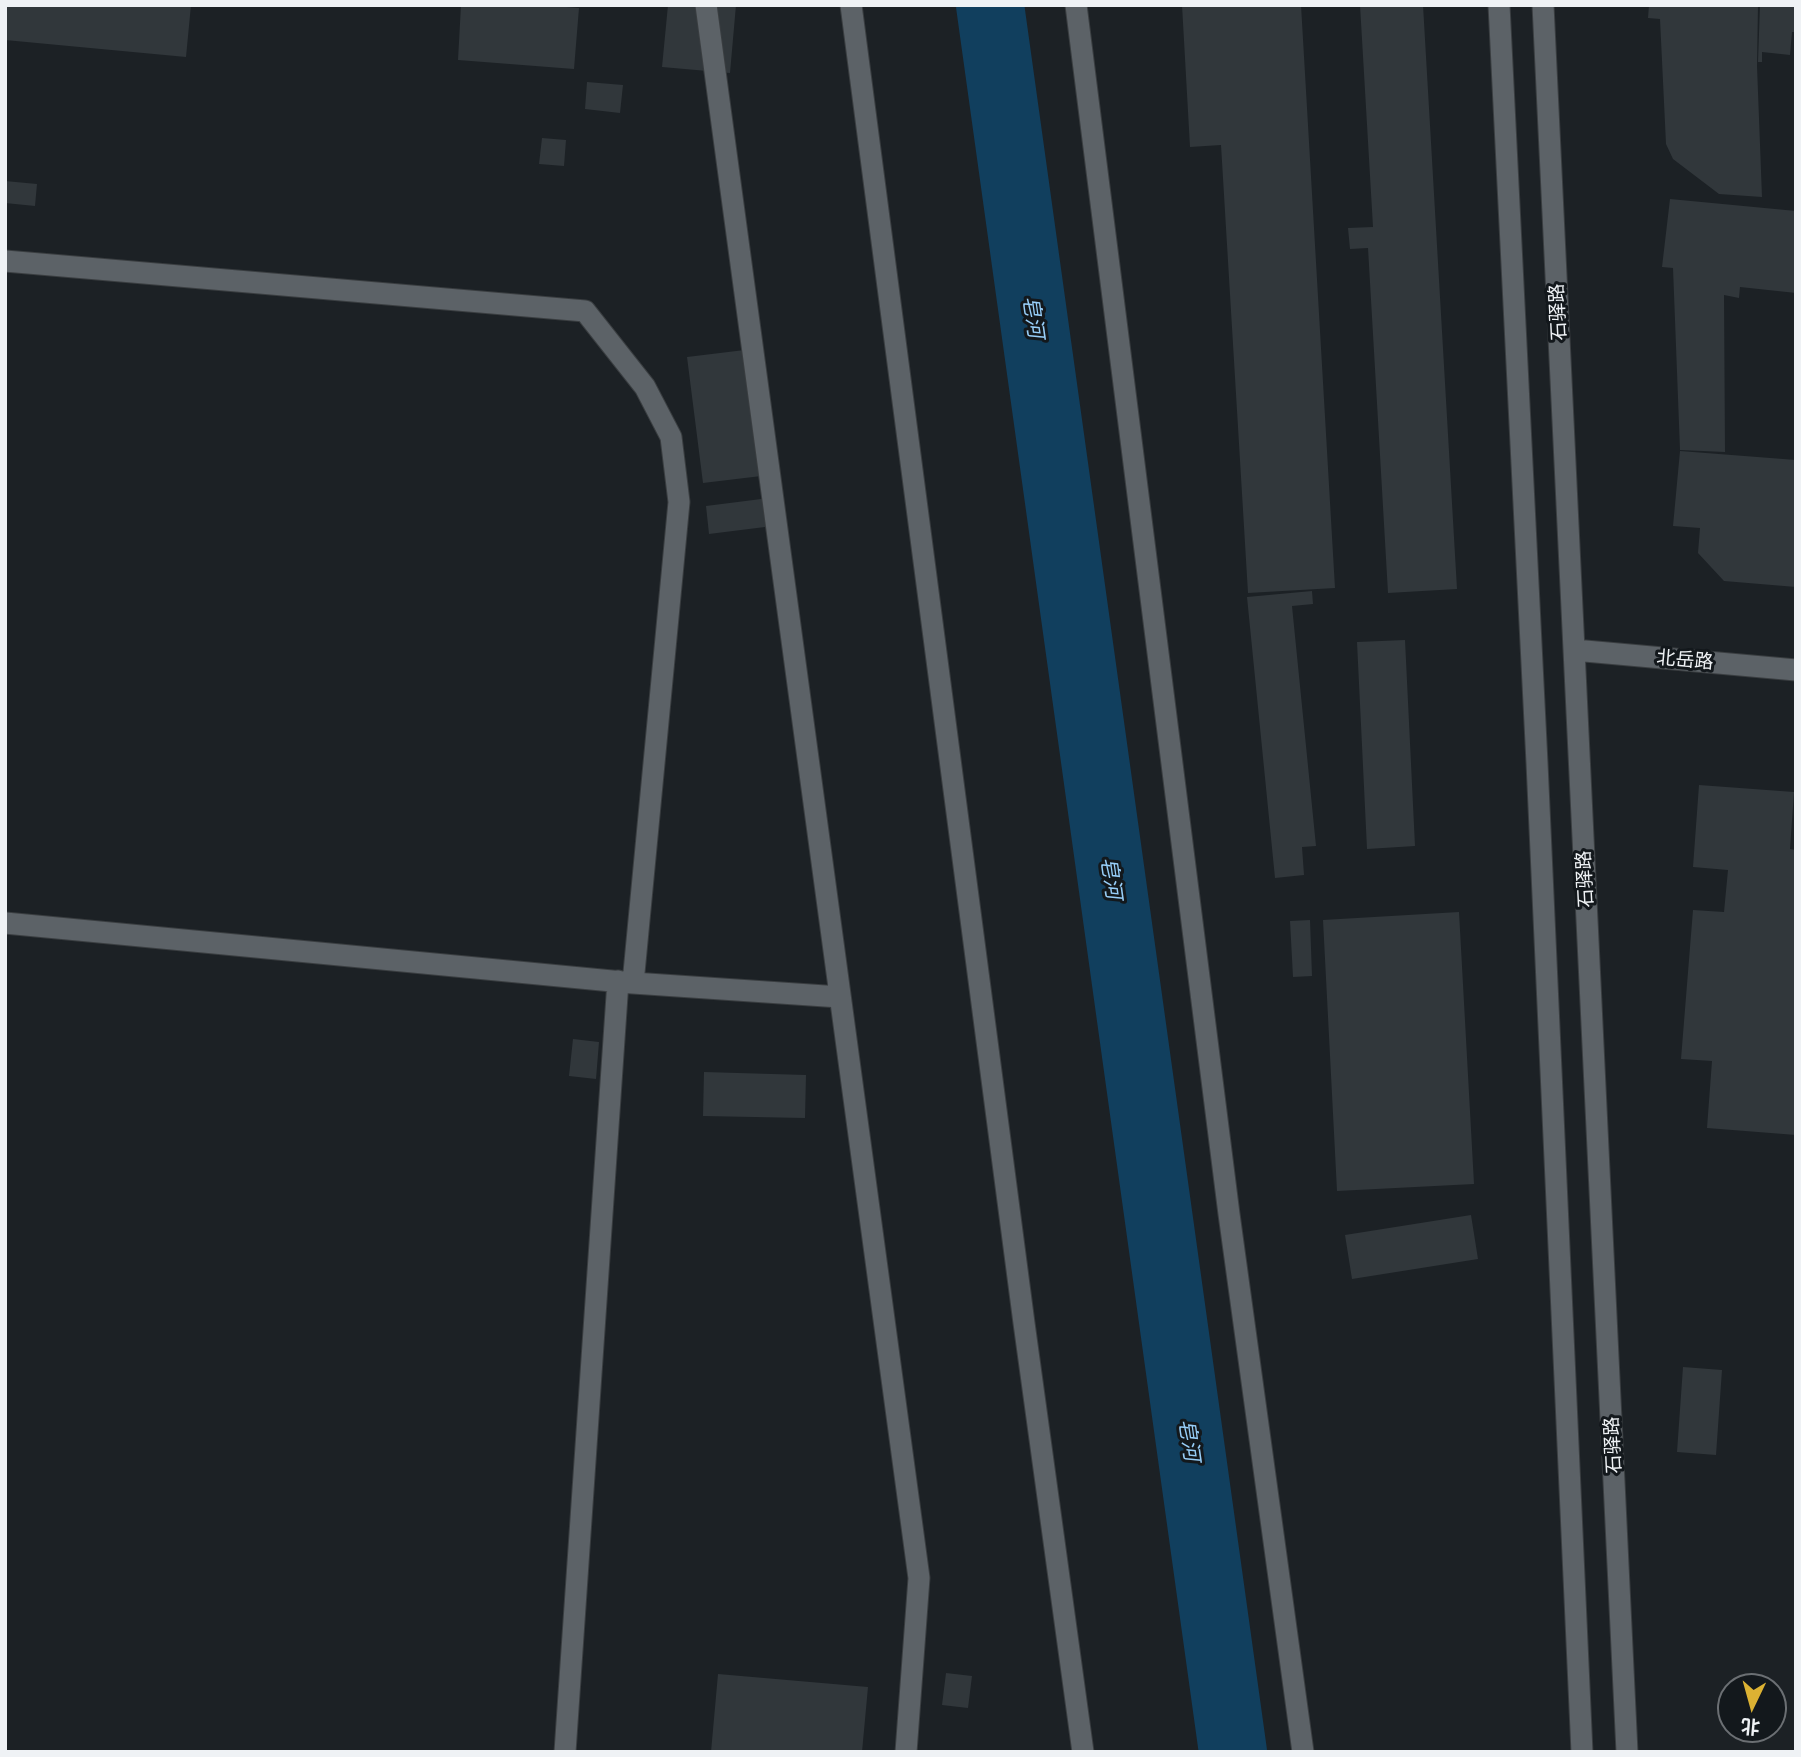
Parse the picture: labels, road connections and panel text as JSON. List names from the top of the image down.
{
  "streets": {
    "street": ["石驿路", "北岳路"]
  },
  "crossings": [
    ["石驿路", "北岳路"]
  ],
  "water": ["皂河"],
  "north": "bottom"
}
